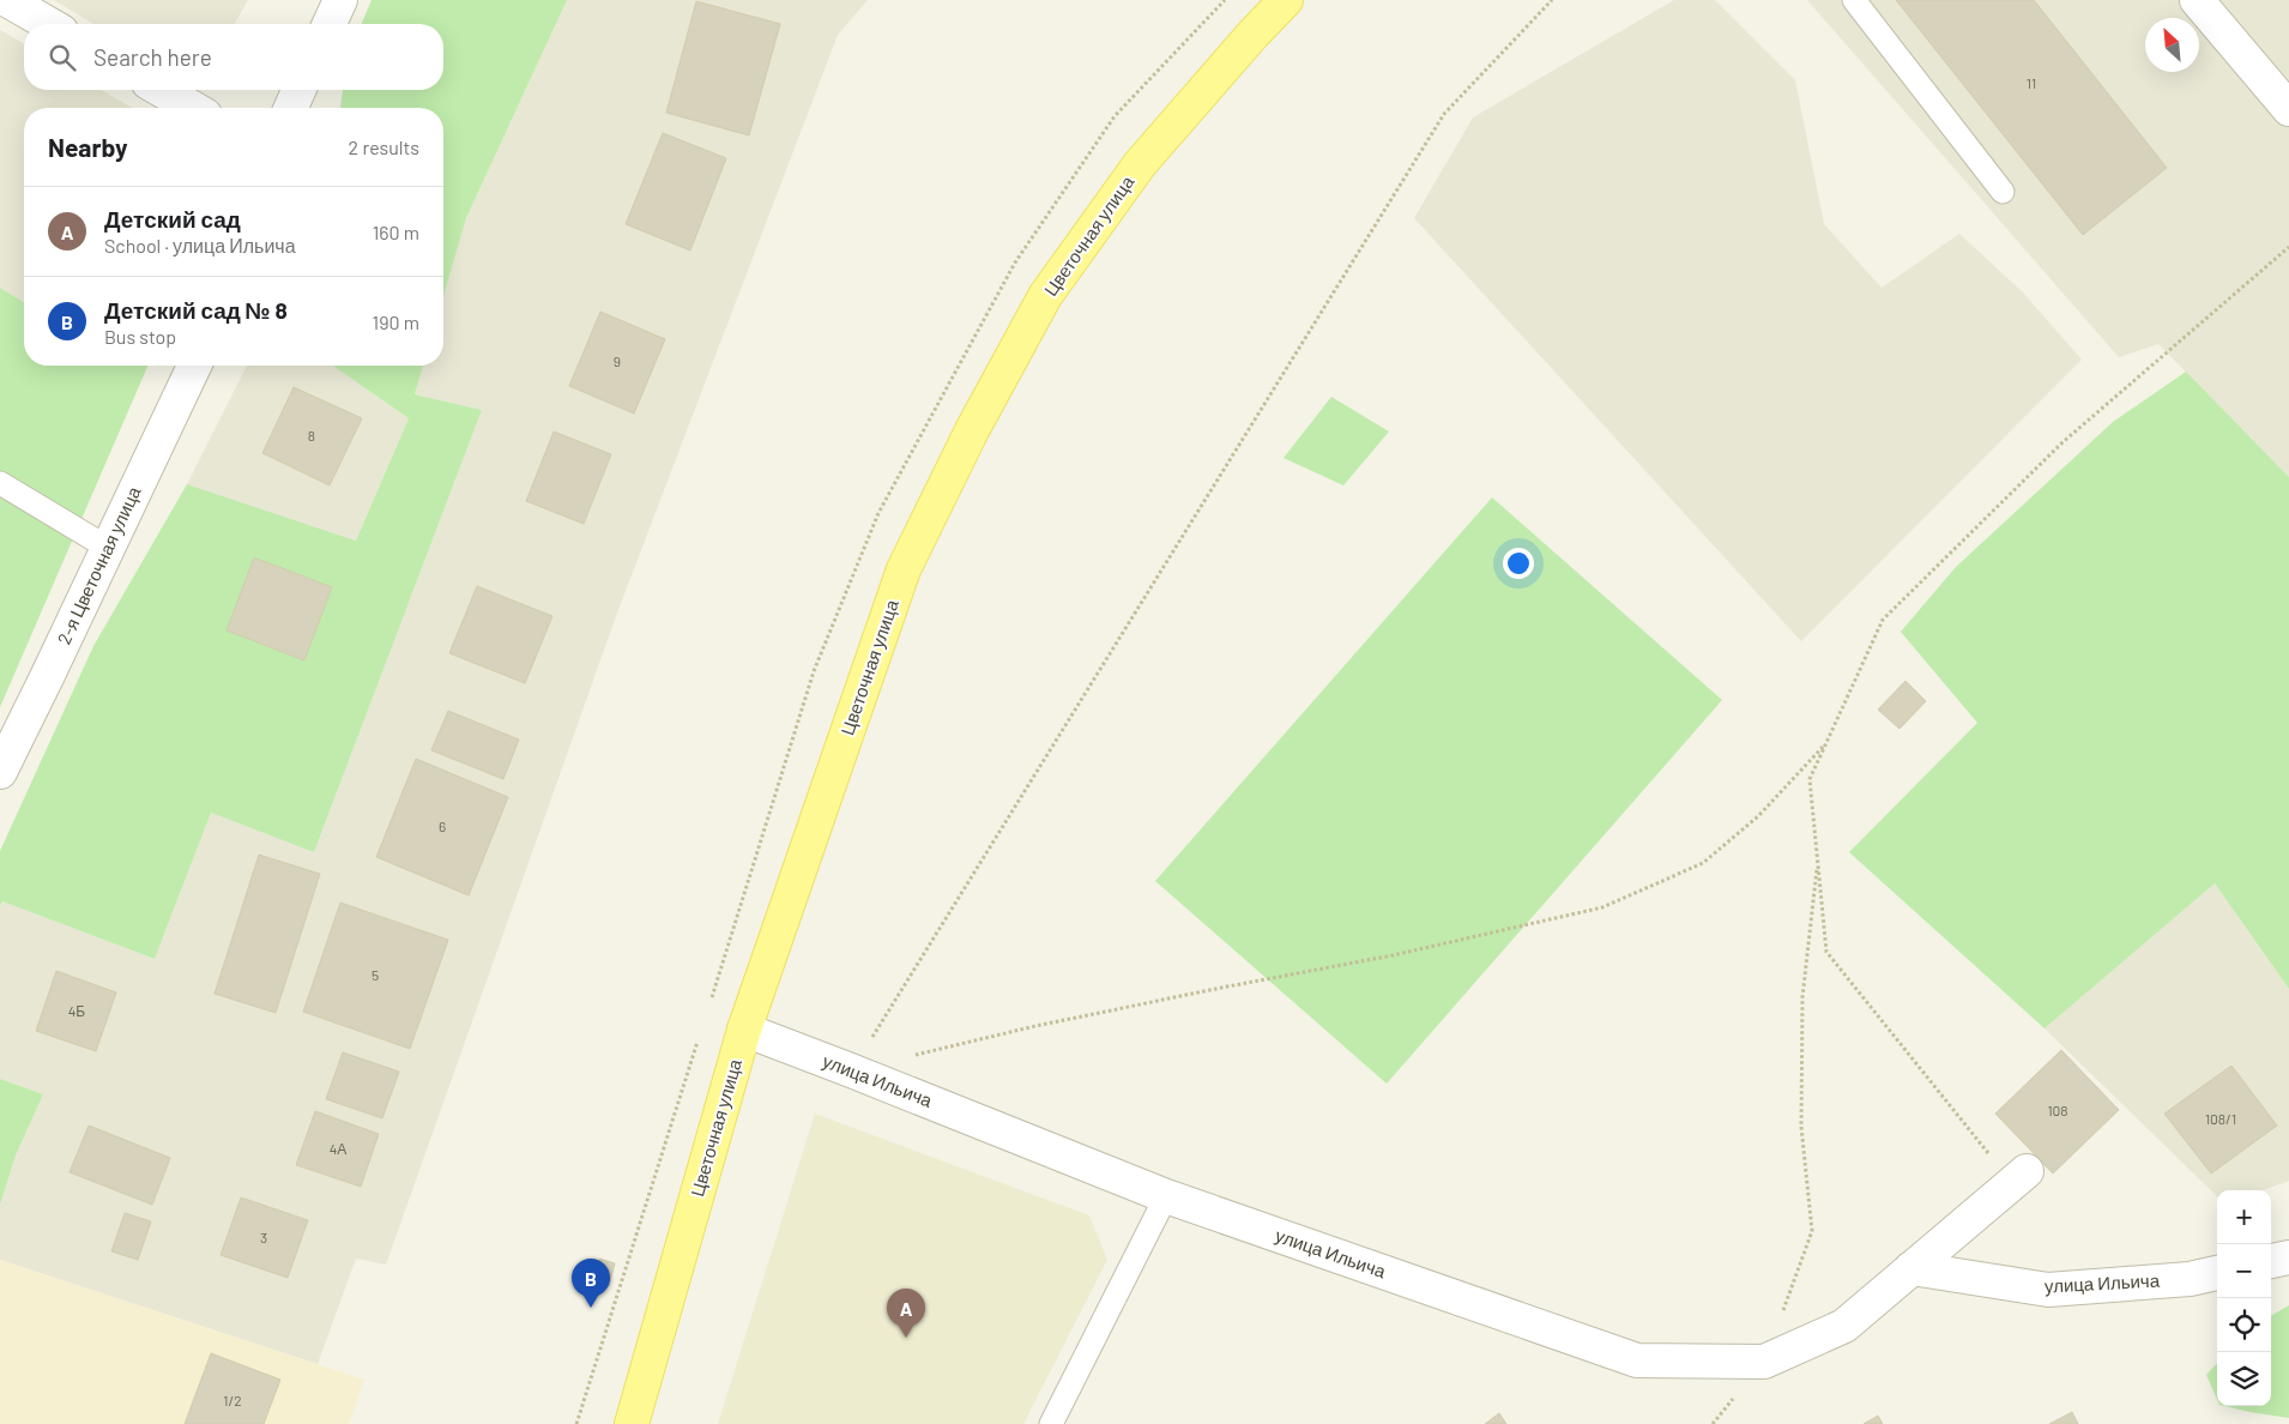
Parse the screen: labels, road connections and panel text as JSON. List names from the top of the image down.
{
  "streets": {
    "main road": ["Цветочная улица"],
    "street": ["2-я Цветочная улица", "улица Ильича"]
  },
  "crossings": [
    ["Цветочная улица", "улица Ильича"]
  ],
  "house_numbers": [
    "11",
    "9",
    "8",
    "6",
    "5",
    "4Б",
    "108",
    "108/1",
    "4А",
    "3",
    "1/2"
  ],
  "north": "top left",
  "page": {
    "search": "Search here",
    "heading": ["Nearby", "2 results"],
    "list": [
      {
        "mark": "A",
        "name": "Детский сад",
        "note": "School · улица Ильича",
        "value": "160 m"
      },
      {
        "mark": "B",
        "name": "Детский сад № 8",
        "note": "Bus stop",
        "value": "190 m"
      }
    ],
    "map_buttons": ["+", "−"],
    "pins": ["B", "A"]
  }
}
